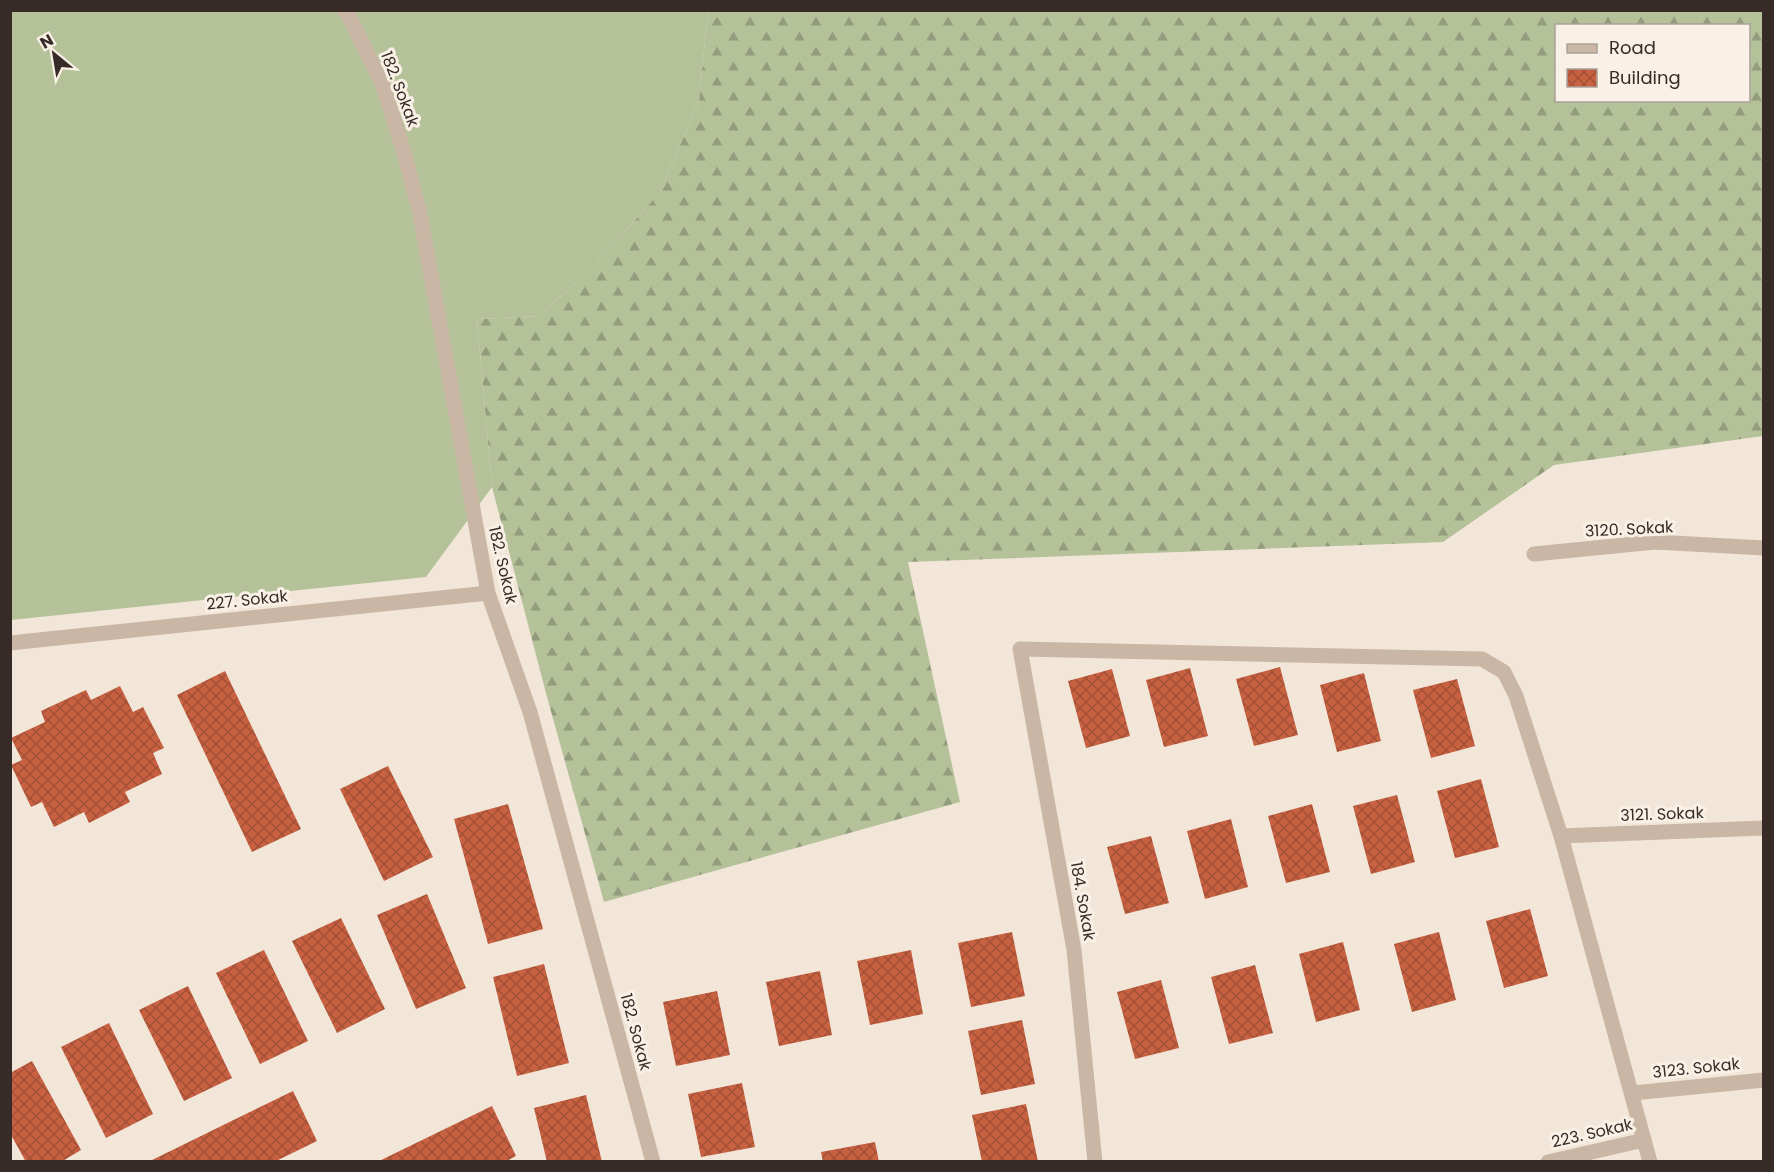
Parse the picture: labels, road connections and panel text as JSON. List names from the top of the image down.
{
  "streets": {
    "street": [
      "182. Sokak",
      "3120. Sokak",
      "227. Sokak",
      "3121. Sokak",
      "184. Sokak",
      "3123. Sokak",
      "223. Sokak"
    ]
  },
  "crossings": [
    ["182. Sokak", "227. Sokak"],
    ["3121. Sokak", "184. Sokak"]
  ],
  "legend": ["Road", "Building"],
  "north": "top left"
}
